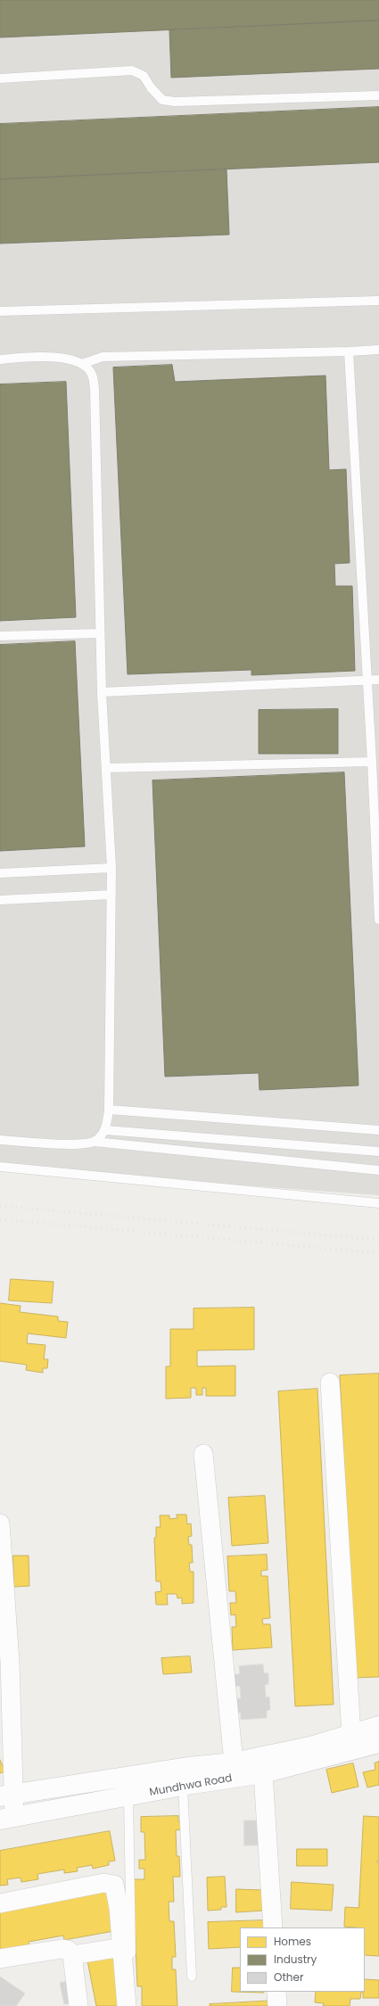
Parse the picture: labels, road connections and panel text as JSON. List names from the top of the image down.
{
  "streets": {
    "main road": ["Mundhwa Road"]
  },
  "legend": ["Homes", "Industry", "Other"]
}
